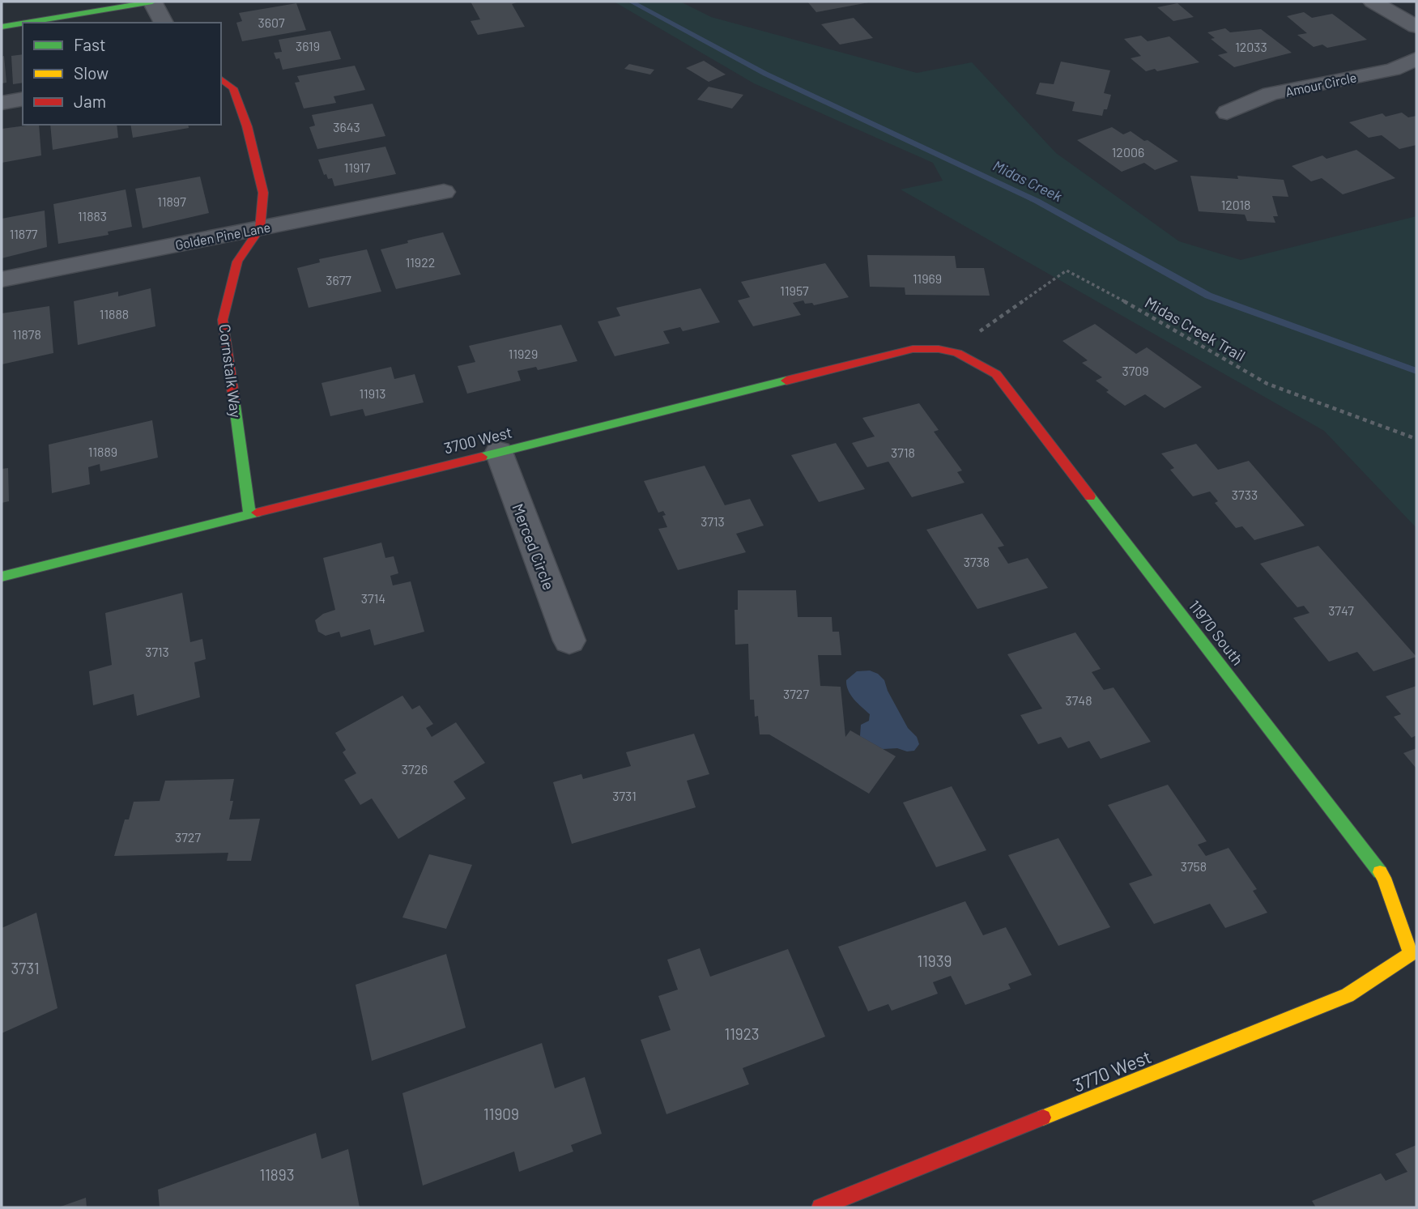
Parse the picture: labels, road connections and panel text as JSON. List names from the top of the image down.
{
  "streets": {
    "street": [
      "Amour Circle",
      "Golden Pine Lane",
      "Cornstalk Way",
      "3700 West",
      "Merced Circle",
      "11970 South",
      "3770 West"
    ],
    "path": ["Midas Creek Trail"]
  },
  "crossings": [
    ["Golden Pine Lane", "Cornstalk Way"],
    ["Cornstalk Way", "3700 West"],
    ["3700 West", "Merced Circle"],
    ["3700 West", "11970 South"],
    ["11970 South", "3770 West"]
  ],
  "water": ["Midas Creek"],
  "house_numbers": [
    "3607",
    "3619",
    "12033",
    "3643",
    "12006",
    "11917",
    "11897",
    "12018",
    "11883",
    "11877",
    "11922",
    "11969",
    "3677",
    "11957",
    "11888",
    "11878",
    "11929",
    "3709",
    "11913",
    "11889",
    "3718",
    "3733",
    "3713",
    "3738",
    "3714",
    "3747",
    "3713",
    "3727",
    "3748",
    "3726",
    "3731",
    "3727",
    "3758",
    "11939",
    "3731",
    "11923",
    "11909",
    "11893"
  ],
  "legend": ["Fast", "Slow", "Jam"]
}
